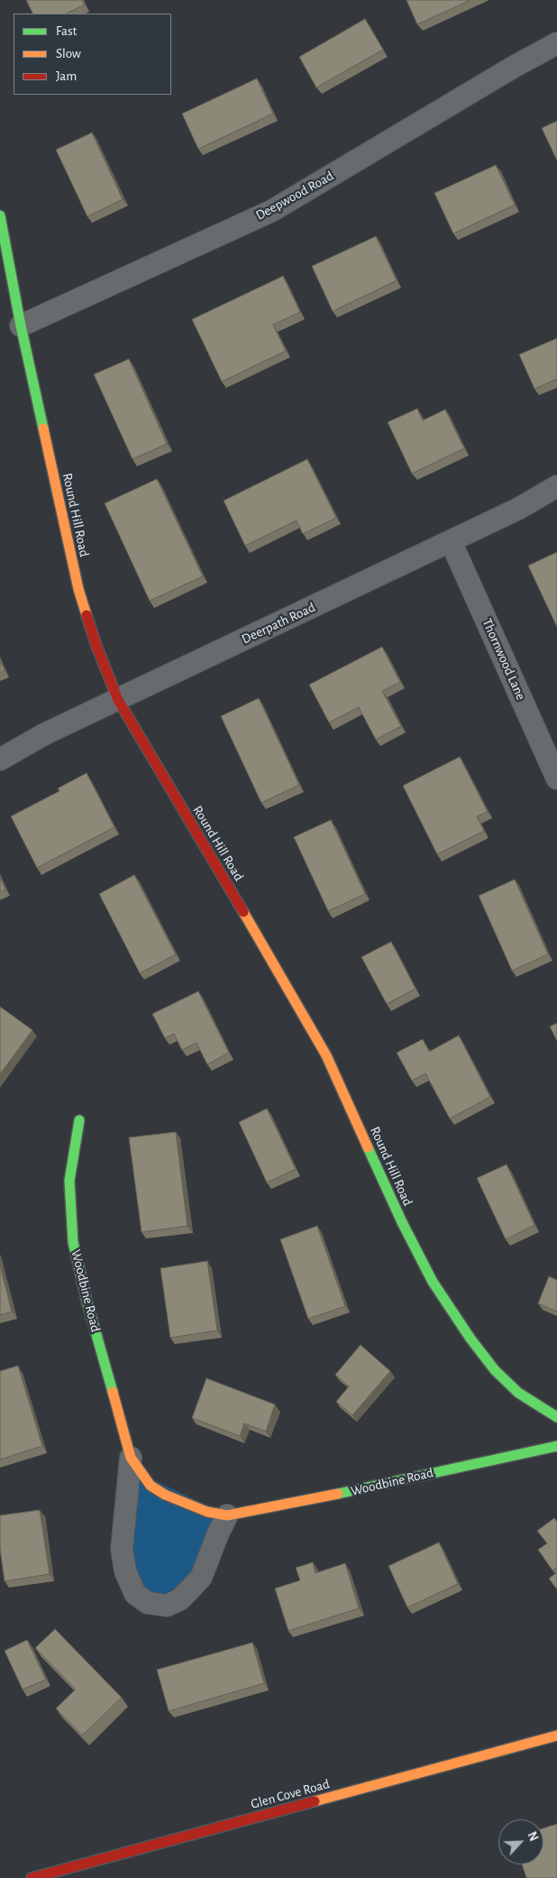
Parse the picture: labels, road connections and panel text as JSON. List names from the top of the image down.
{
  "streets": {
    "street": [
      "Deepwood Road",
      "Round Hill Road",
      "Deerpath Road",
      "Thornwood Lane",
      "Woodbine Road",
      "Glen Cove Road"
    ]
  },
  "crossings": [
    ["Deepwood Road", "Round Hill Road"],
    ["Round Hill Road", "Deerpath Road"],
    ["Deerpath Road", "Thornwood Lane"]
  ],
  "legend": ["Fast", "Slow", "Jam"],
  "north": "top right"
}
